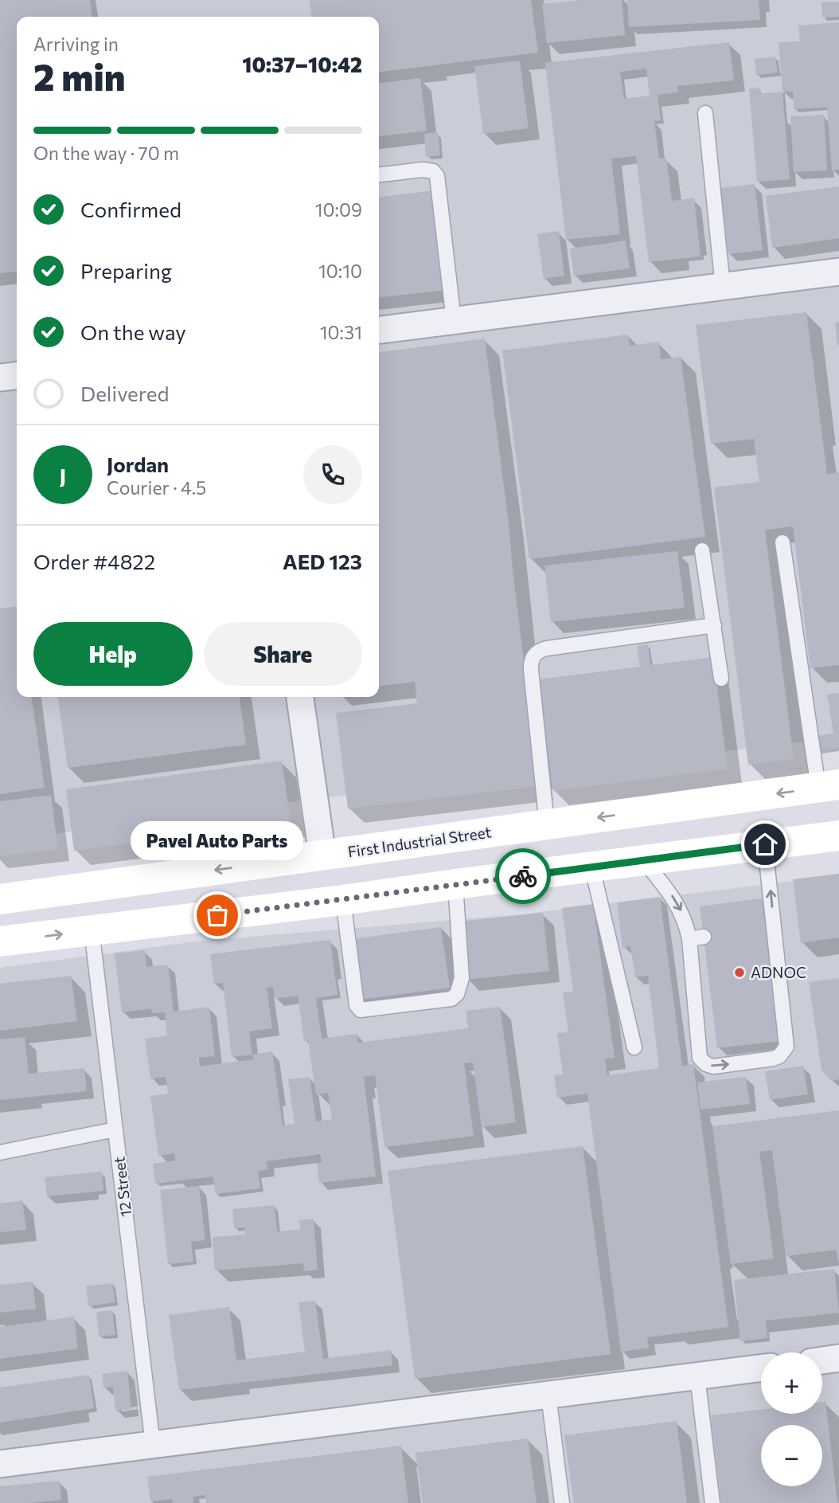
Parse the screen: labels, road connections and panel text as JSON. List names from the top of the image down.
{
  "streets": {
    "main road": ["First Industrial Street"],
    "lane": ["12 Street"]
  },
  "places": ["Pavel Auto Parts", "ADNOC"],
  "page": {
    "heading": ["2 min", "Arriving in", "10:37–10:42"],
    "panel": [
      "Jordan",
      "Courier · 4.5",
      "Order #4822",
      "AED 123"
    ],
    "bar": "On the way · 70 m",
    "list": [
      ["Confirmed", "10:09"],
      ["Preparing", "10:10"],
      ["On the way", "10:31"],
      "Delivered"
    ],
    "round": "J",
    "buttons": ["Help", "Share"],
    "bubble": "Pavel Auto Parts",
    "map_buttons": ["+", "−"]
  }
}
